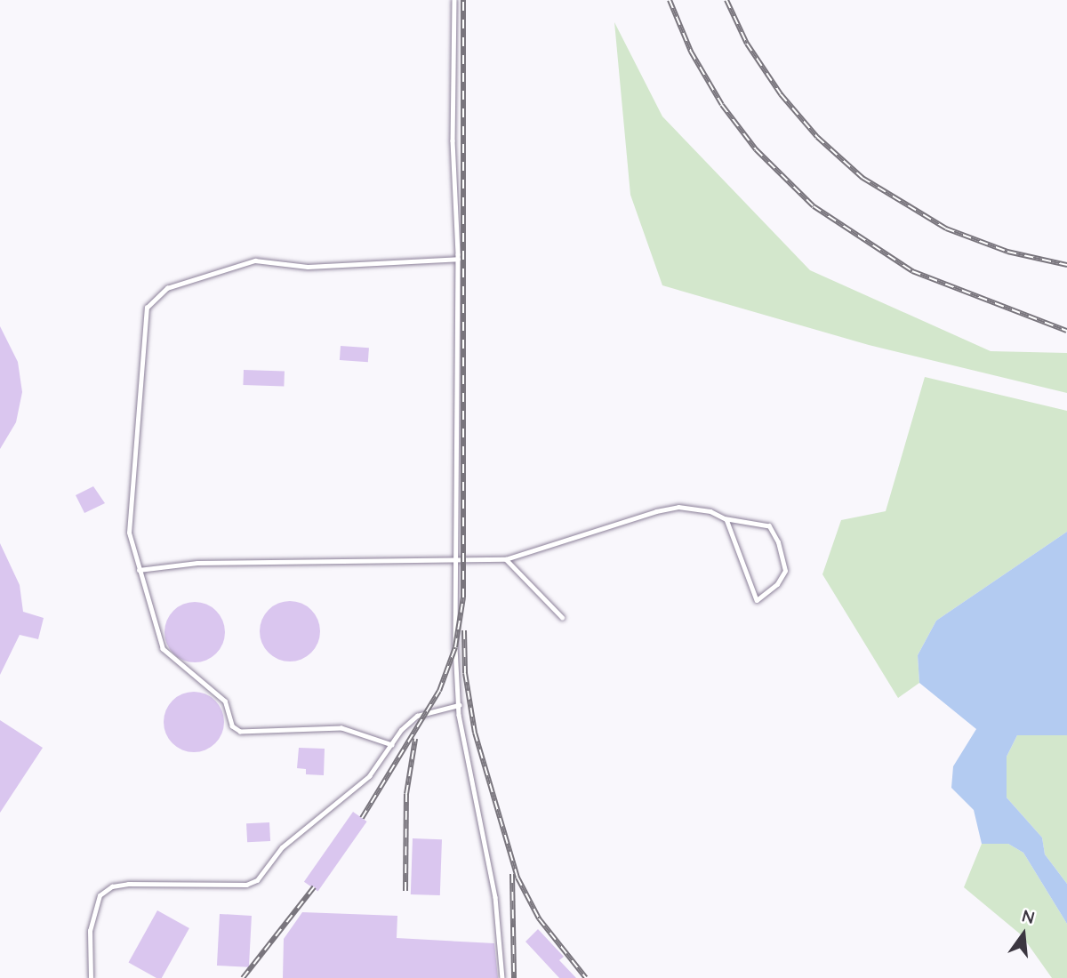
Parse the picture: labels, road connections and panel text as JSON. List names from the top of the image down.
{
  "north": "top"
}
